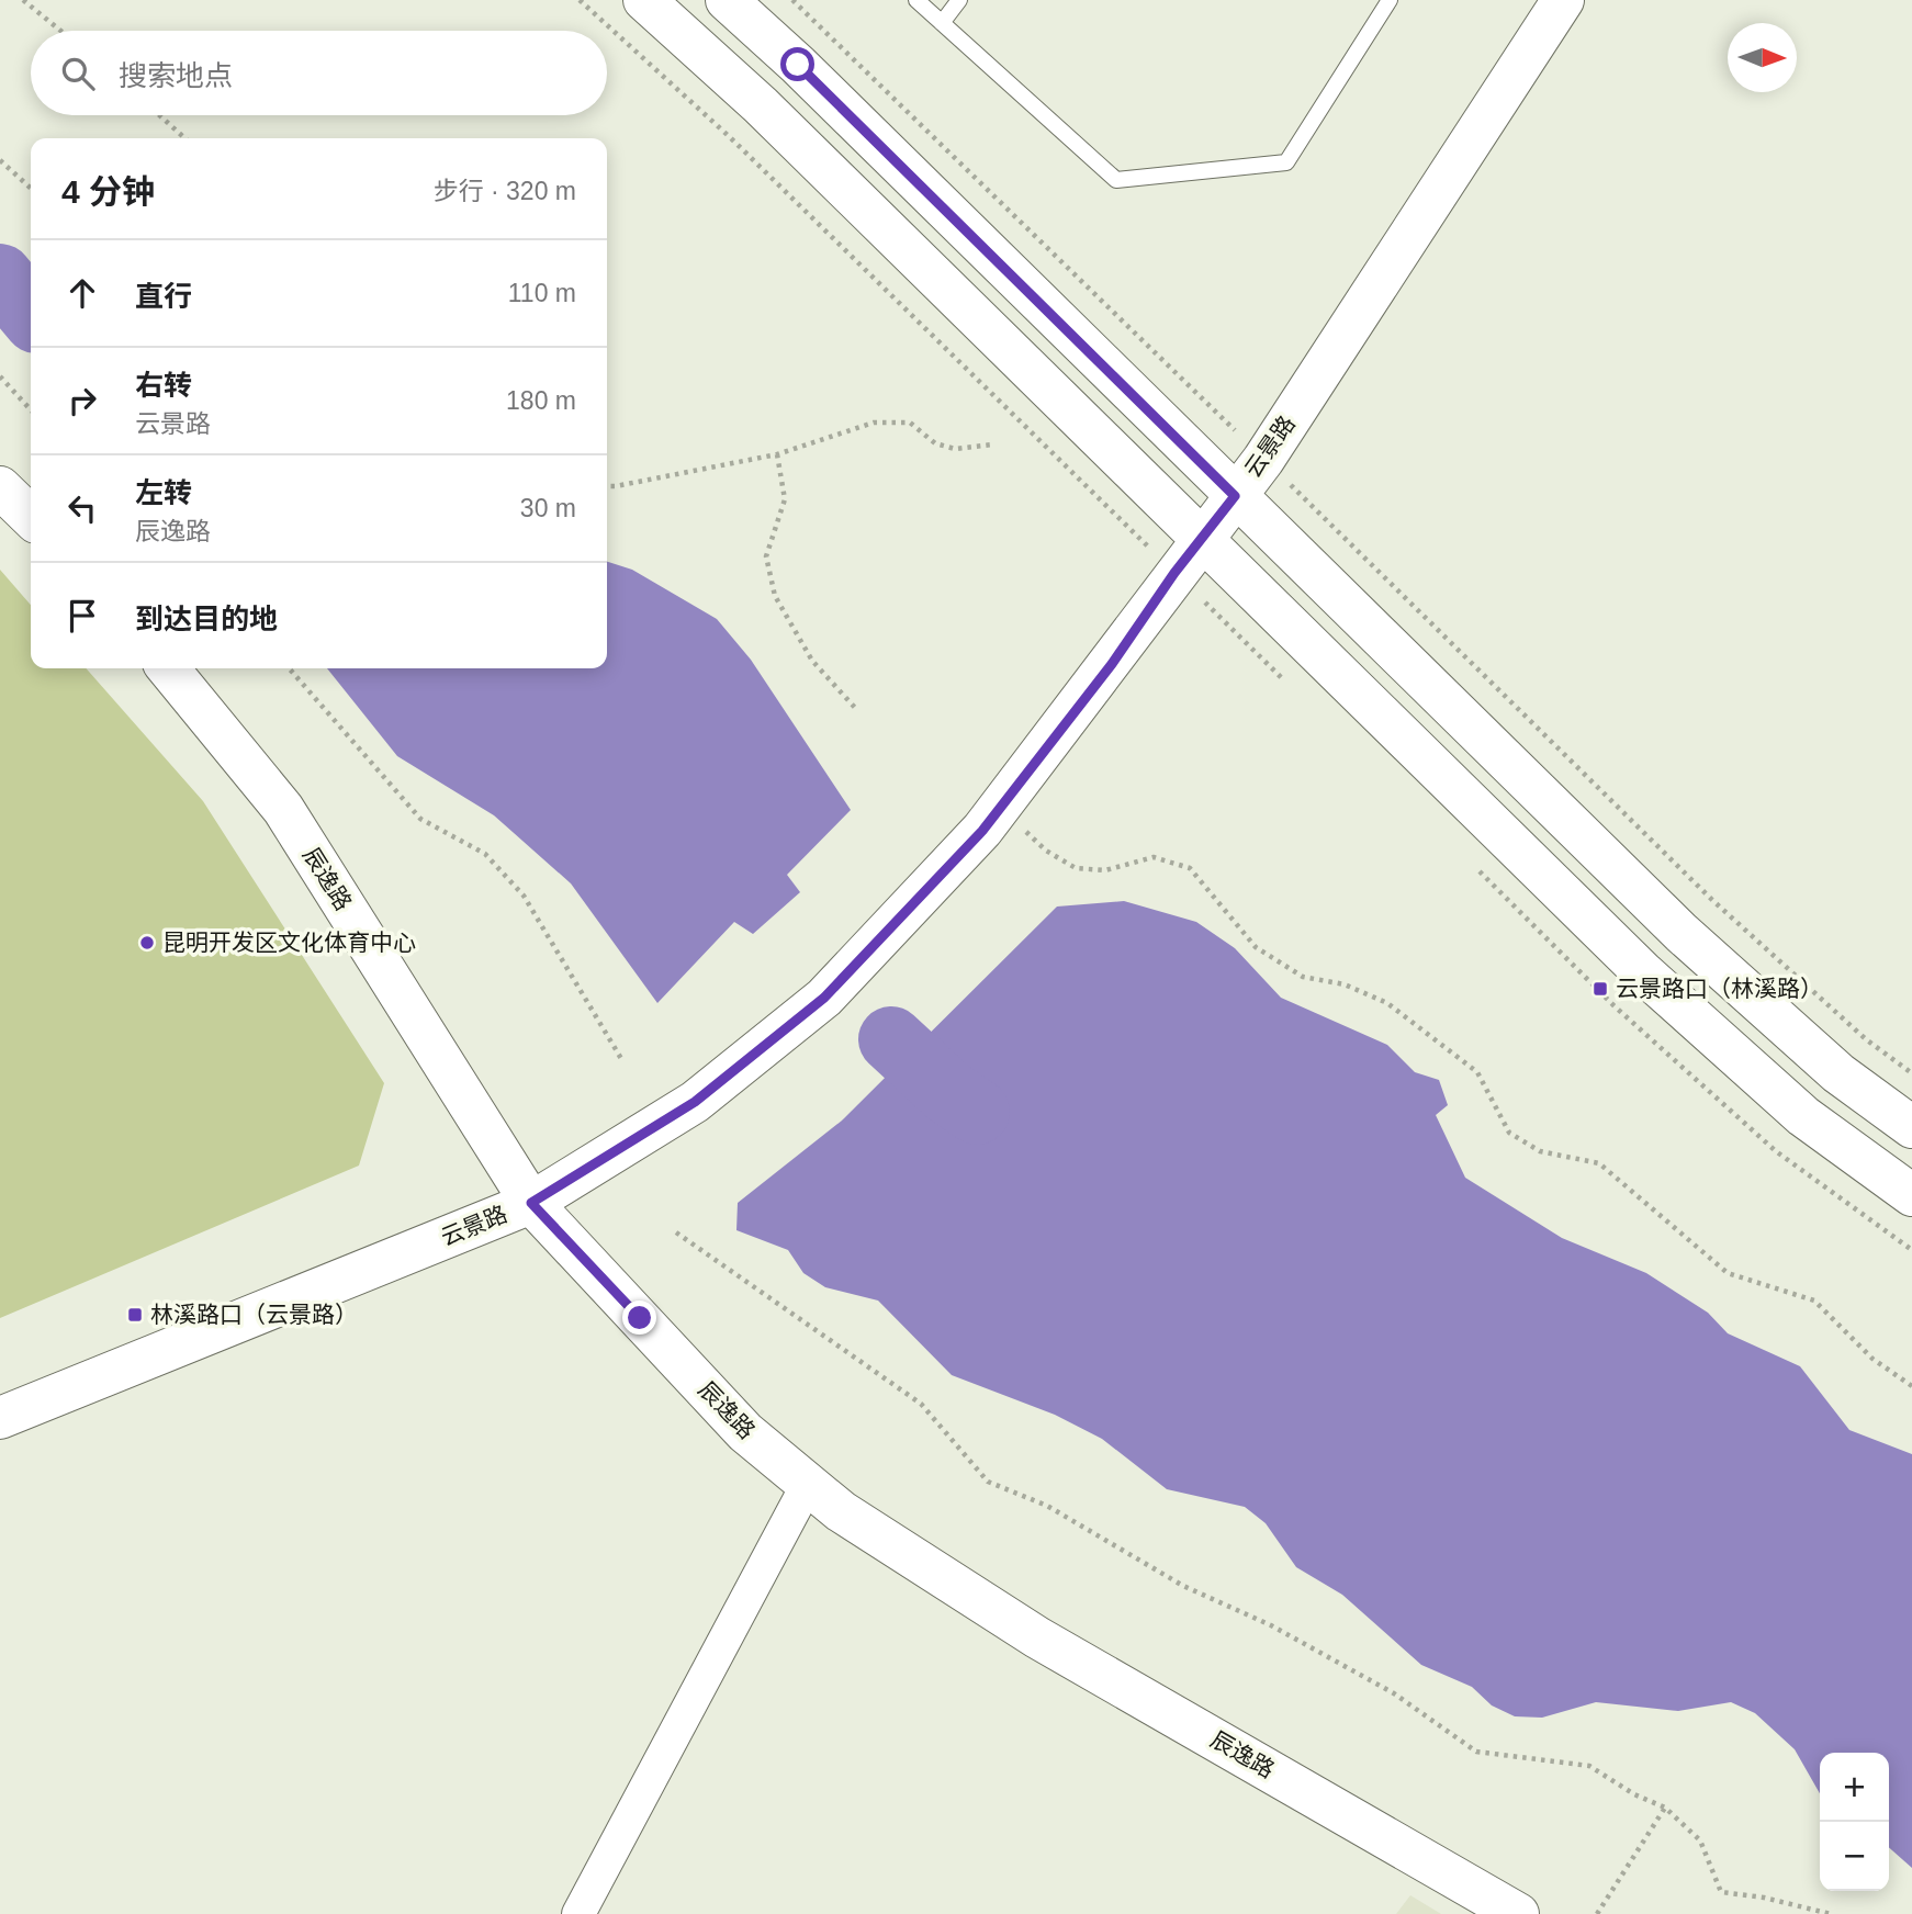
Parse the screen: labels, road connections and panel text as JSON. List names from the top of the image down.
{
  "streets": {
    "street": ["云景路", "辰逸路"]
  },
  "crossings": [
    ["云景路", "辰逸路"]
  ],
  "places": {
    "other": ["昆明开发区文化体育中心"],
    "transit": ["云景路口（林溪路）", "林溪路口（云景路）"]
  },
  "north": "right",
  "page": {
    "search": "搜索地点",
    "heading": ["4 分钟", "步行 · 320 m"],
    "list": [
      ["直行", "110 m"],
      ["右转", "云景路", "180 m"],
      ["左转", "辰逸路", "30 m"],
      "到达目的地"
    ],
    "map_buttons": ["+", "−"]
  }
}
